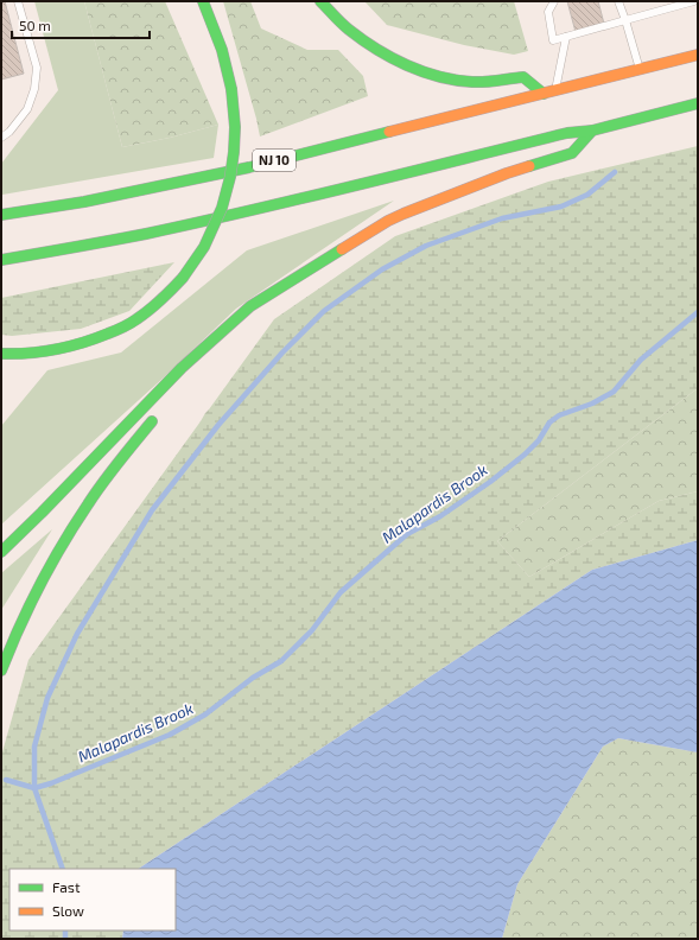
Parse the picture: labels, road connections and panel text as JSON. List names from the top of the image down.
{
  "streets": {
    "main road": ["NJ 10"]
  },
  "water": ["Malapardis Brook"],
  "legend": ["Fast", "Slow"],
  "scale_bar": "50 m"
}
